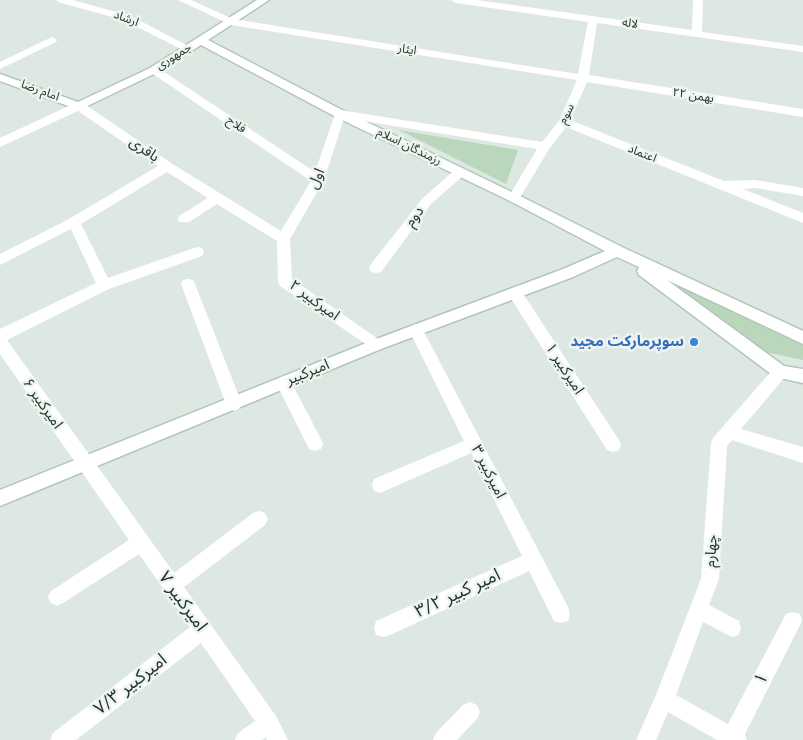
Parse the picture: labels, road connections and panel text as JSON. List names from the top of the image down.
{
  "streets": {
    "street": [
      "ارشاد",
      "لاله",
      "ایثار",
      "جمهوری",
      "امام رضا",
      "۲۲ بهمن",
      "سوم",
      "فلاح",
      "رزمندگان اسلام",
      "باقری",
      "اعتماد",
      "اول",
      "دوم",
      "امیرکبیر ۲",
      "امیرکبیر ۱",
      "امیرکبیر",
      "امیرکبیر ۶",
      "امیرکبیر ۳",
      "چهارم",
      "امیر کبیر ۳/۲",
      "امیرکبیر ۷",
      "۱",
      "امیرکبیر ۷/۳"
    ]
  },
  "crossings": [
    ["ارشاد", "جمهوری"],
    ["لاله", "سوم"],
    ["ایثار", "جمهوری"],
    ["ایثار", "۲۲ بهمن"],
    ["ایثار", "سوم"],
    ["جمهوری", "امام رضا"],
    ["جمهوری", "فلاح"],
    ["جمهوری", "رزمندگان اسلام"],
    ["جمهوری", "باقری"],
    ["امام رضا", "باقری"],
    ["۲۲ بهمن", "سوم"],
    ["سوم", "رزمندگان اسلام"],
    ["سوم", "اعتماد"],
    ["فلاح", "اول"],
    ["رزمندگان اسلام", "اول"],
    ["رزمندگان اسلام", "دوم"],
    ["رزمندگان اسلام", "امیرکبیر"],
    ["رزمندگان اسلام", "چهارم"],
    ["باقری", "اول"],
    ["باقری", "امیرکبیر ۲"],
    ["اول", "امیرکبیر ۲"],
    ["امیرکبیر ۲", "امیرکبیر"],
    ["امیرکبیر ۱", "امیرکبیر"],
    ["امیرکبیر", "امیرکبیر ۶"],
    ["امیرکبیر", "امیرکبیر ۳"],
    ["امیرکبیر", "امیرکبیر ۷"],
    ["امیرکبیر ۶", "امیرکبیر ۷"],
    ["امیرکبیر ۳", "امیر کبیر ۳/۲"],
    ["امیرکبیر ۷", "امیرکبیر ۷/۳"]
  ],
  "places": ["سوپرمارکت مجید"]
}
